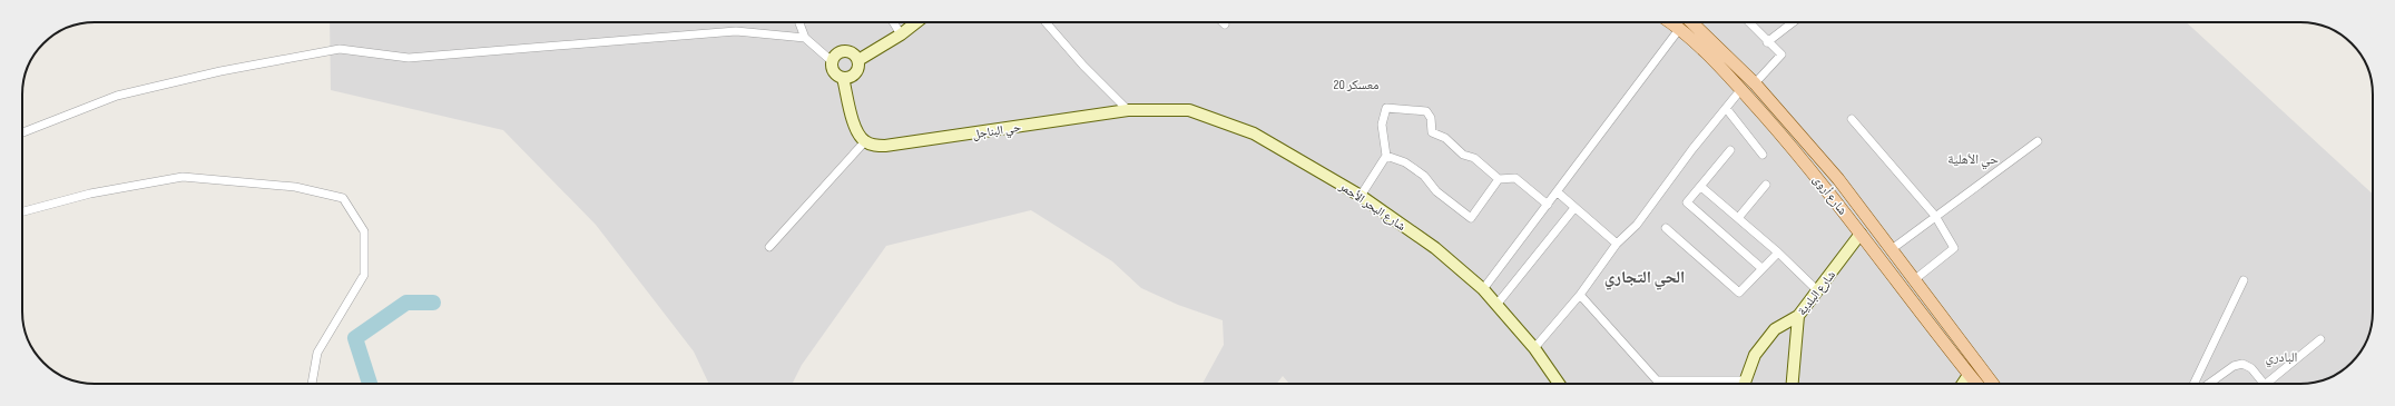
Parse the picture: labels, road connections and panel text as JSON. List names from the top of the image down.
{
  "streets": {
    "main road": ["شارع أروى"],
    "street": ["حي البناجل", "شارع البحر الأحمر", "شارع البلدية"]
  },
  "crossings": [
    ["حي البناجل", "شارع البحر الأحمر"],
    ["شارع أروى", "شارع البلدية"]
  ],
  "districts": [
    "معسكر 20",
    "حي الأهلية",
    "الحي التجاري",
    "البادري"
  ]
}
